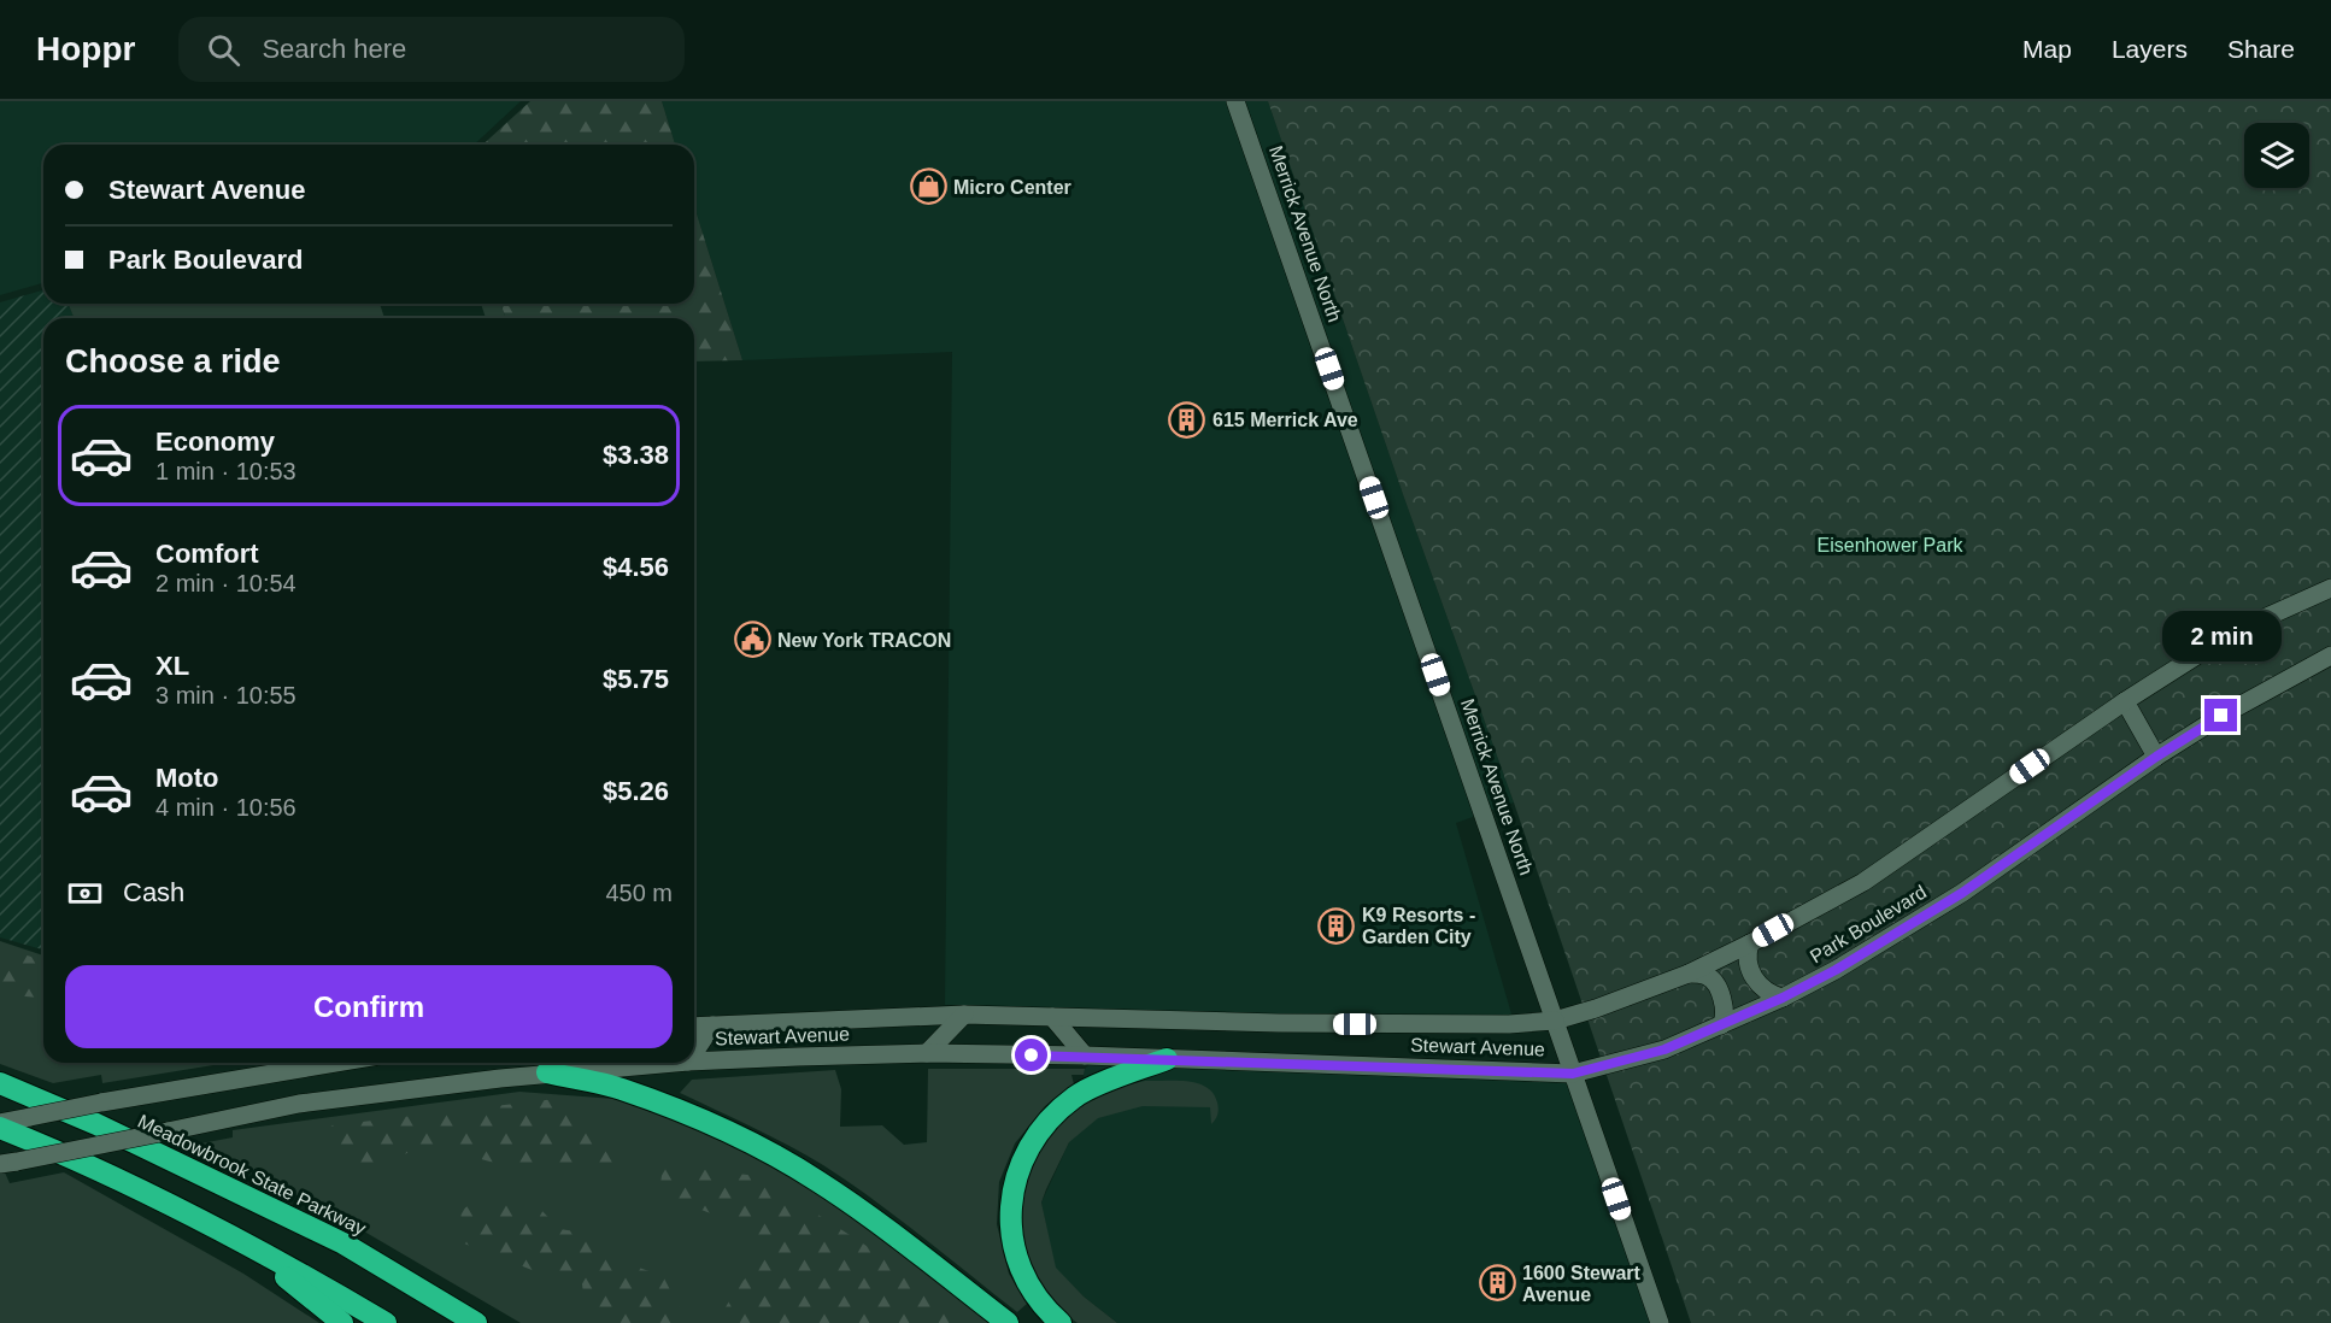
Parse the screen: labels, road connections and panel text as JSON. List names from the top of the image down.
{
  "streets": {
    "highway": ["Meadowbrook State Parkway"],
    "main road": ["Merrick Avenue North", "Park Boulevard", "Stewart Avenue"]
  },
  "crossings": [
    ["Merrick Avenue North", "Park Boulevard"],
    ["Merrick Avenue North", "Stewart Avenue"],
    ["Park Boulevard", "Stewart Avenue"]
  ],
  "parks": ["Eisenhower Park"],
  "places": {
    "shop": ["Micro Center"],
    "building": ["615 Merrick Ave", "K9 Resorts - Garden City", "1600 Stewart Avenue"],
    "public building": ["New York TRACON"]
  },
  "page": {
    "header": "Hoppr",
    "search": "Search here",
    "nav": ["Map", "Layers", "Share"],
    "banner": ["Stewart Avenue", "Park Boulevard"],
    "heading": "Choose a ride",
    "list": [
      {
        "name": "Economy",
        "note": "1 min · 10:53",
        "value": "$3.38"
      },
      {
        "name": "Comfort",
        "note": "2 min · 10:54",
        "value": "$4.56"
      },
      {
        "name": "XL",
        "note": "3 min · 10:55",
        "value": "$5.75"
      },
      {
        "name": "Moto",
        "note": "4 min · 10:56",
        "value": "$5.26"
      }
    ],
    "bubble": "2 min",
    "pay": ["Cash", "450 m"],
    "buttons": "Confirm"
  }
}
